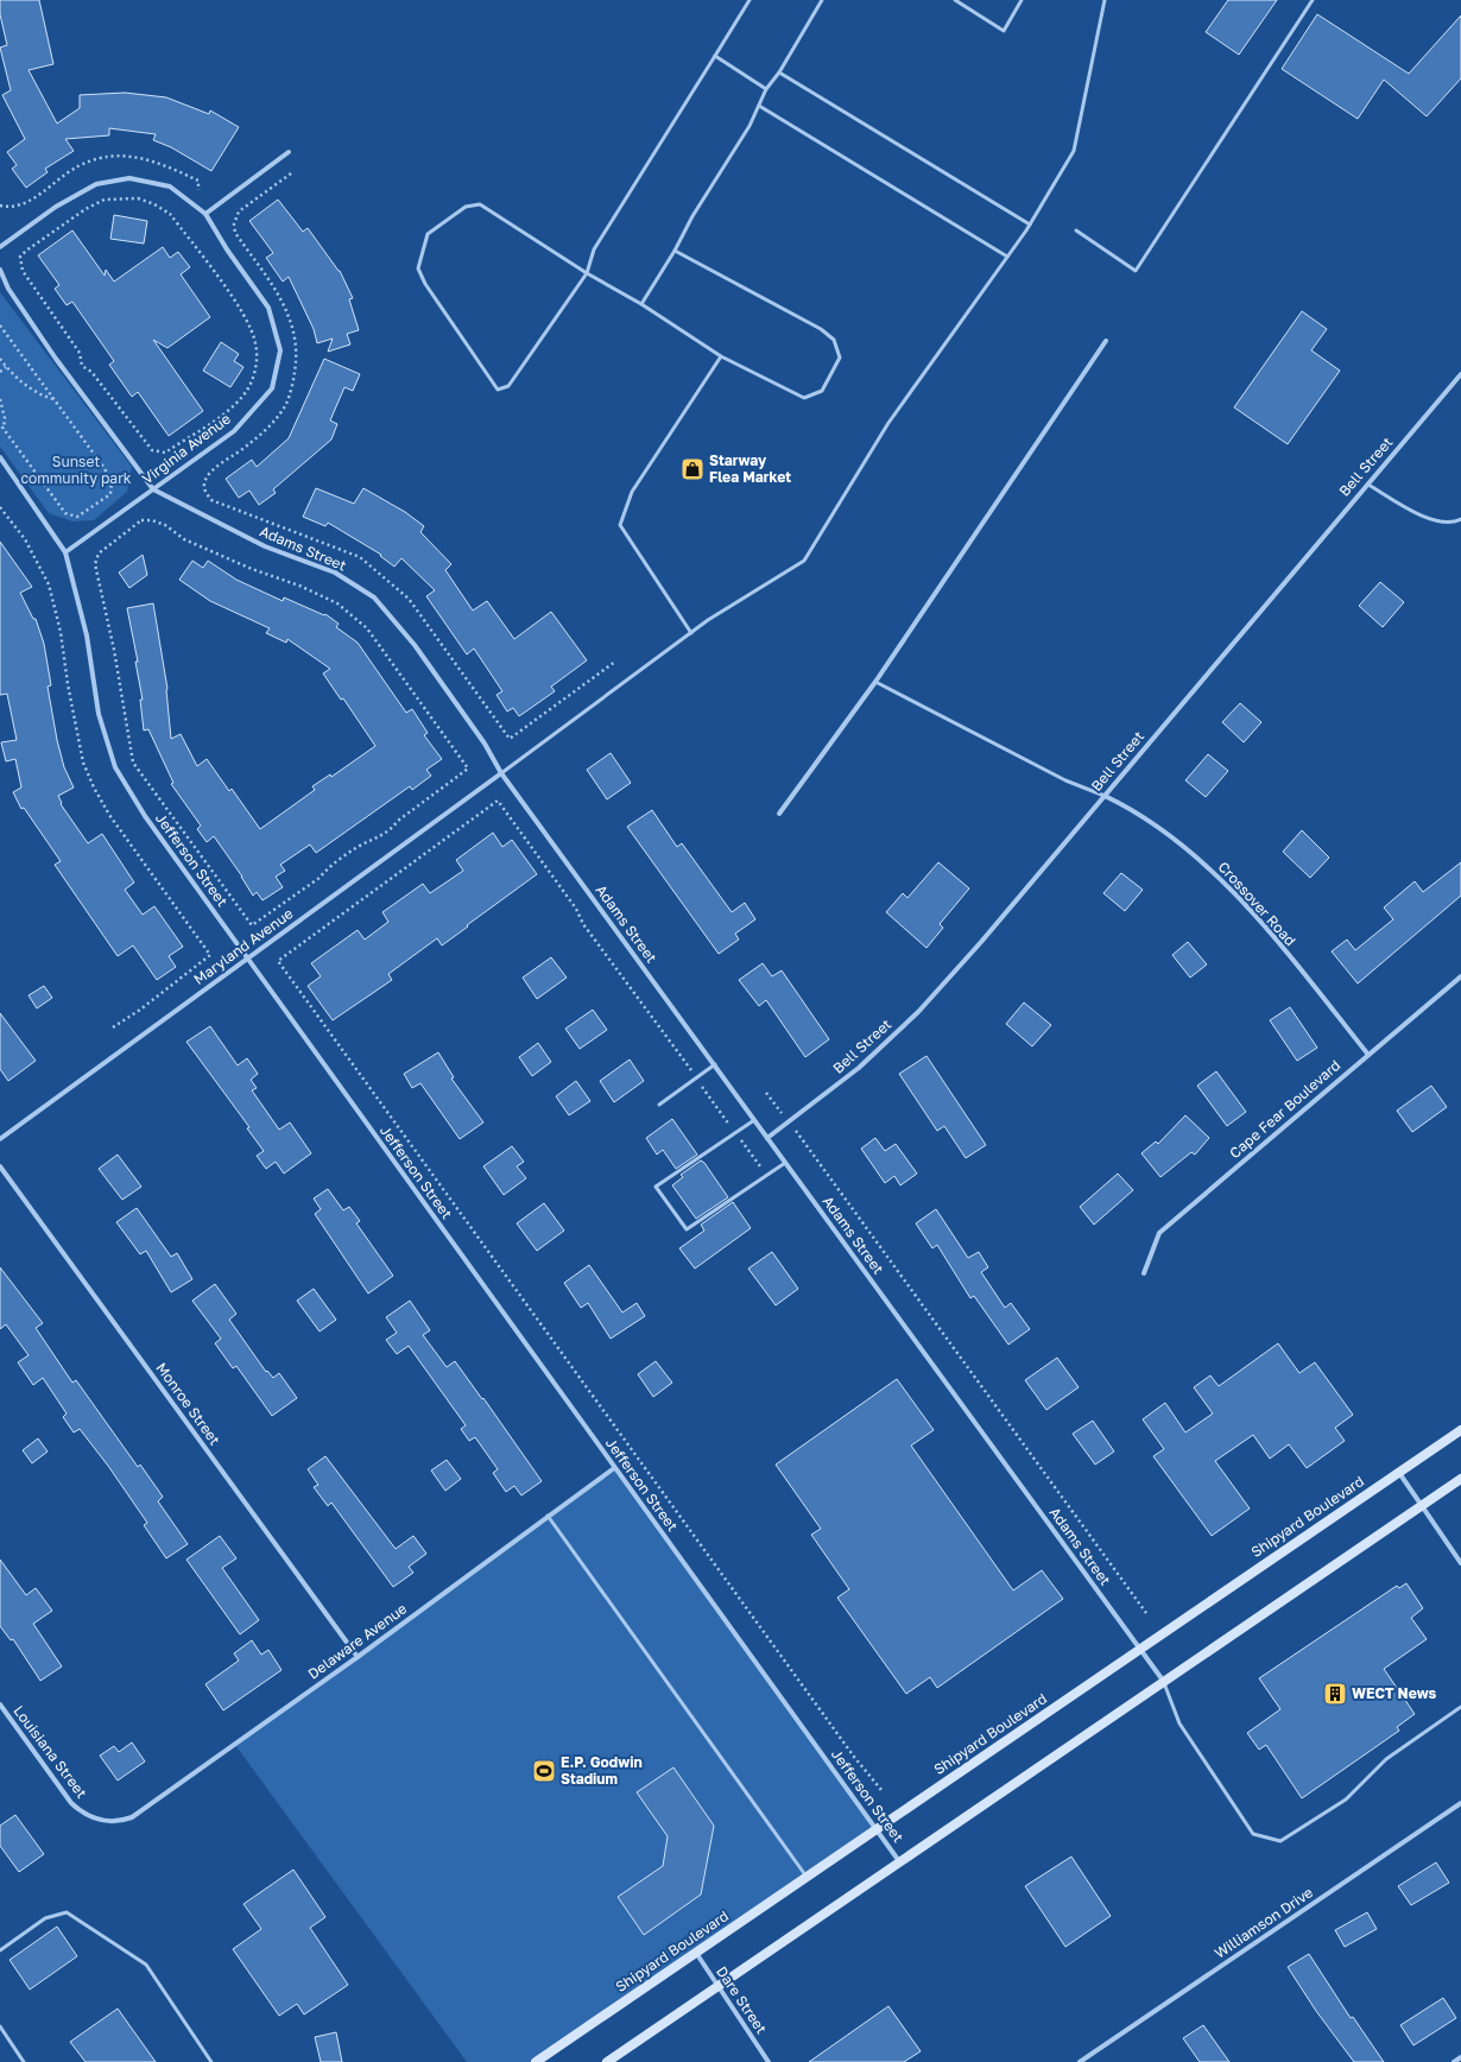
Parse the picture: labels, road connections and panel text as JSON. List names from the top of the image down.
{
  "streets": {
    "main road": ["Shipyard Boulevard"],
    "street": [
      "Virginia Avenue",
      "Bell Street",
      "Adams Street",
      "Jefferson Street",
      "Crossover Road",
      "Maryland Avenue",
      "Cape Fear Boulevard",
      "Monroe Street",
      "Delaware Avenue",
      "Louisiana Street",
      "Williamson Drive",
      "Dare Street"
    ]
  },
  "crossings": [
    ["Virginia Avenue", "Adams Street"],
    ["Virginia Avenue", "Jefferson Street"],
    ["Bell Street", "Adams Street"],
    ["Bell Street", "Crossover Road"],
    ["Adams Street", "Maryland Avenue"],
    ["Adams Street", "Shipyard Boulevard"],
    ["Jefferson Street", "Maryland Avenue"],
    ["Jefferson Street", "Shipyard Boulevard"],
    ["Jefferson Street", "Delaware Avenue"],
    ["Crossover Road", "Cape Fear Boulevard"],
    ["Monroe Street", "Delaware Avenue"],
    ["Shipyard Boulevard", "Dare Street"],
    ["Delaware Avenue", "Louisiana Street"]
  ],
  "parks": ["Sunset community park"],
  "places": {
    "shop": ["Starway Flea Market"],
    "building": ["WECT News"],
    "sports": ["E.P. Godwin Stadium"]
  }
}
